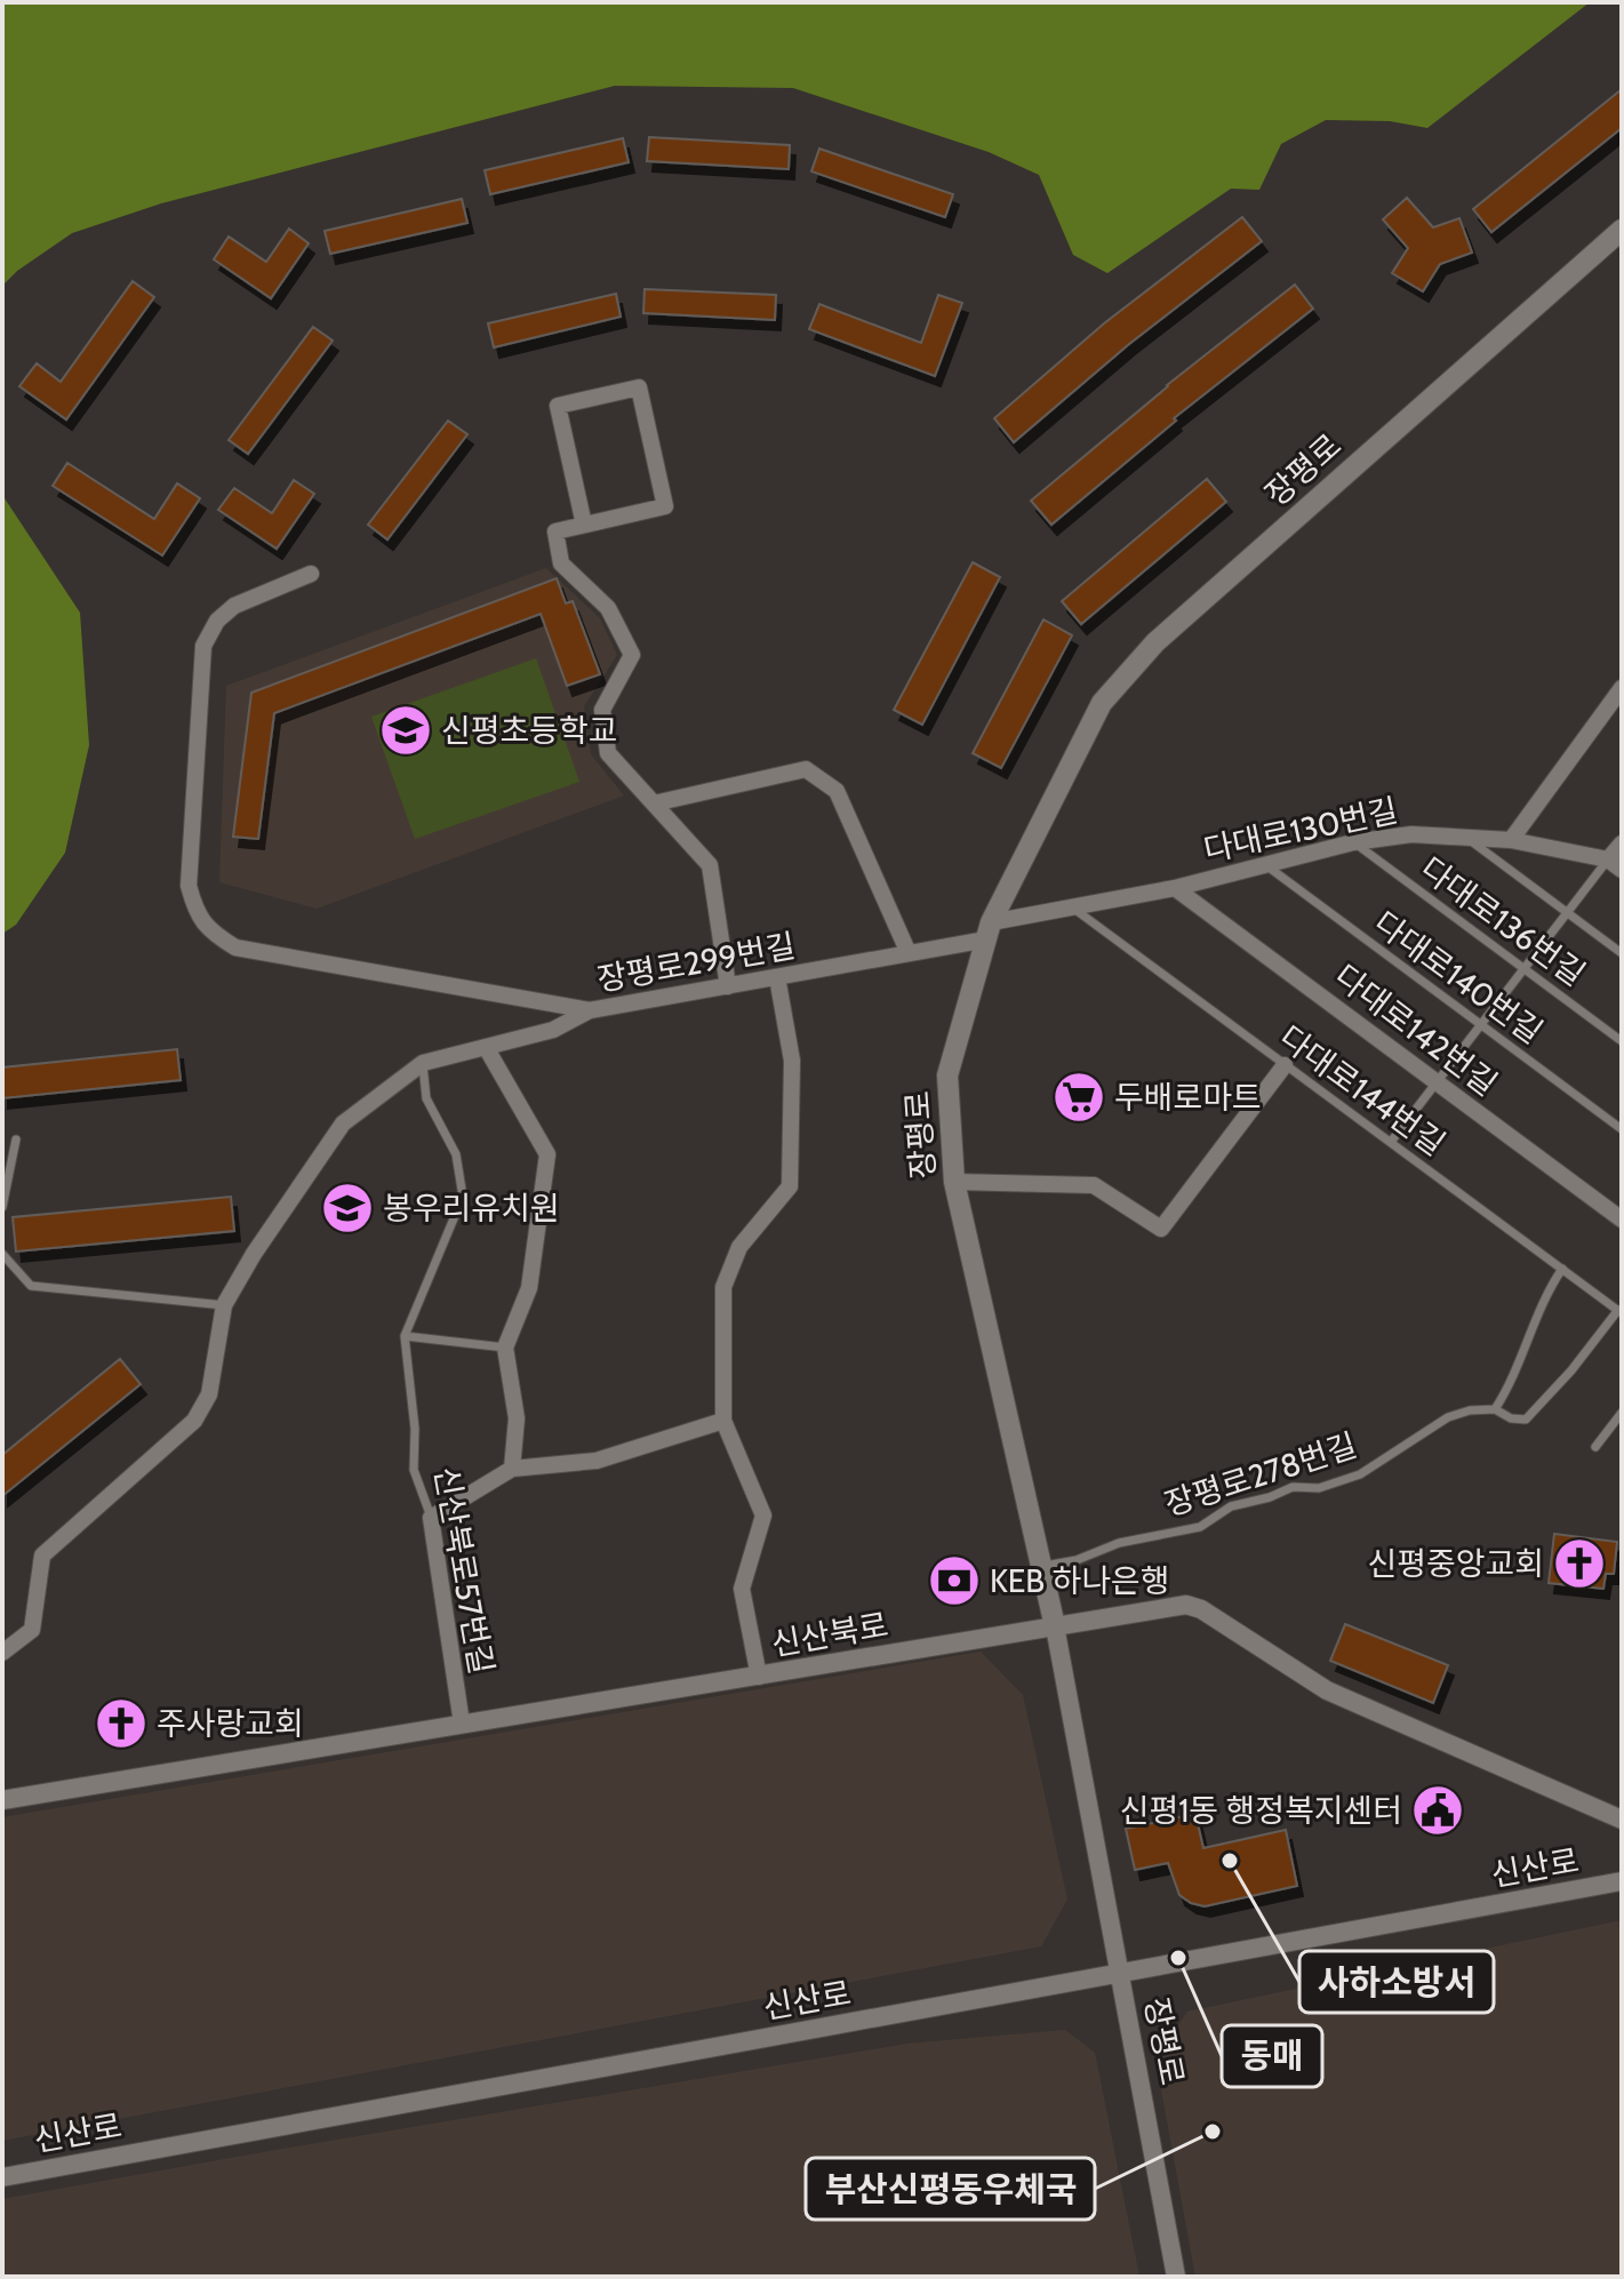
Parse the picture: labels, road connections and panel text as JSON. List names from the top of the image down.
{
  "streets": {
    "main road": ["장평로"],
    "street": [
      "다대로130번길",
      "장평로299번길",
      "다대로142번길",
      "신산북로57번길",
      "신산북로",
      "신산로"
    ],
    "lane": [
      "다대로136번길",
      "다대로140번길",
      "다대로144번길",
      "장평로278번길"
    ]
  },
  "crossings": [
    ["장평로", "다대로130번길"],
    ["장평로", "장평로299번길"],
    ["장평로", "장평로278번길"],
    ["장평로", "신산북로"],
    ["장평로", "신산로"],
    ["다대로130번길", "다대로136번길"],
    ["다대로130번길", "장평로299번길"],
    ["다대로130번길", "다대로140번길"],
    ["다대로130번길", "다대로142번길"],
    ["다대로130번길", "다대로144번길"],
    ["장평로299번길", "신산북로57번길"],
    ["다대로144번길", "장평로278번길"],
    ["신산북로57번길", "신산북로"]
  ],
  "places": {
    "school or university": ["신평초등학교", "봉우리유치원"],
    "supermarket": ["두배로마트"],
    "church": ["신평중앙교회", "주사랑교회"],
    "bank": ["KEB 하나은행"],
    "public building": ["신평1동 행정복지센터"],
    "other": ["사하소방서", "동매", "부산신평동우체국"]
  }
}
